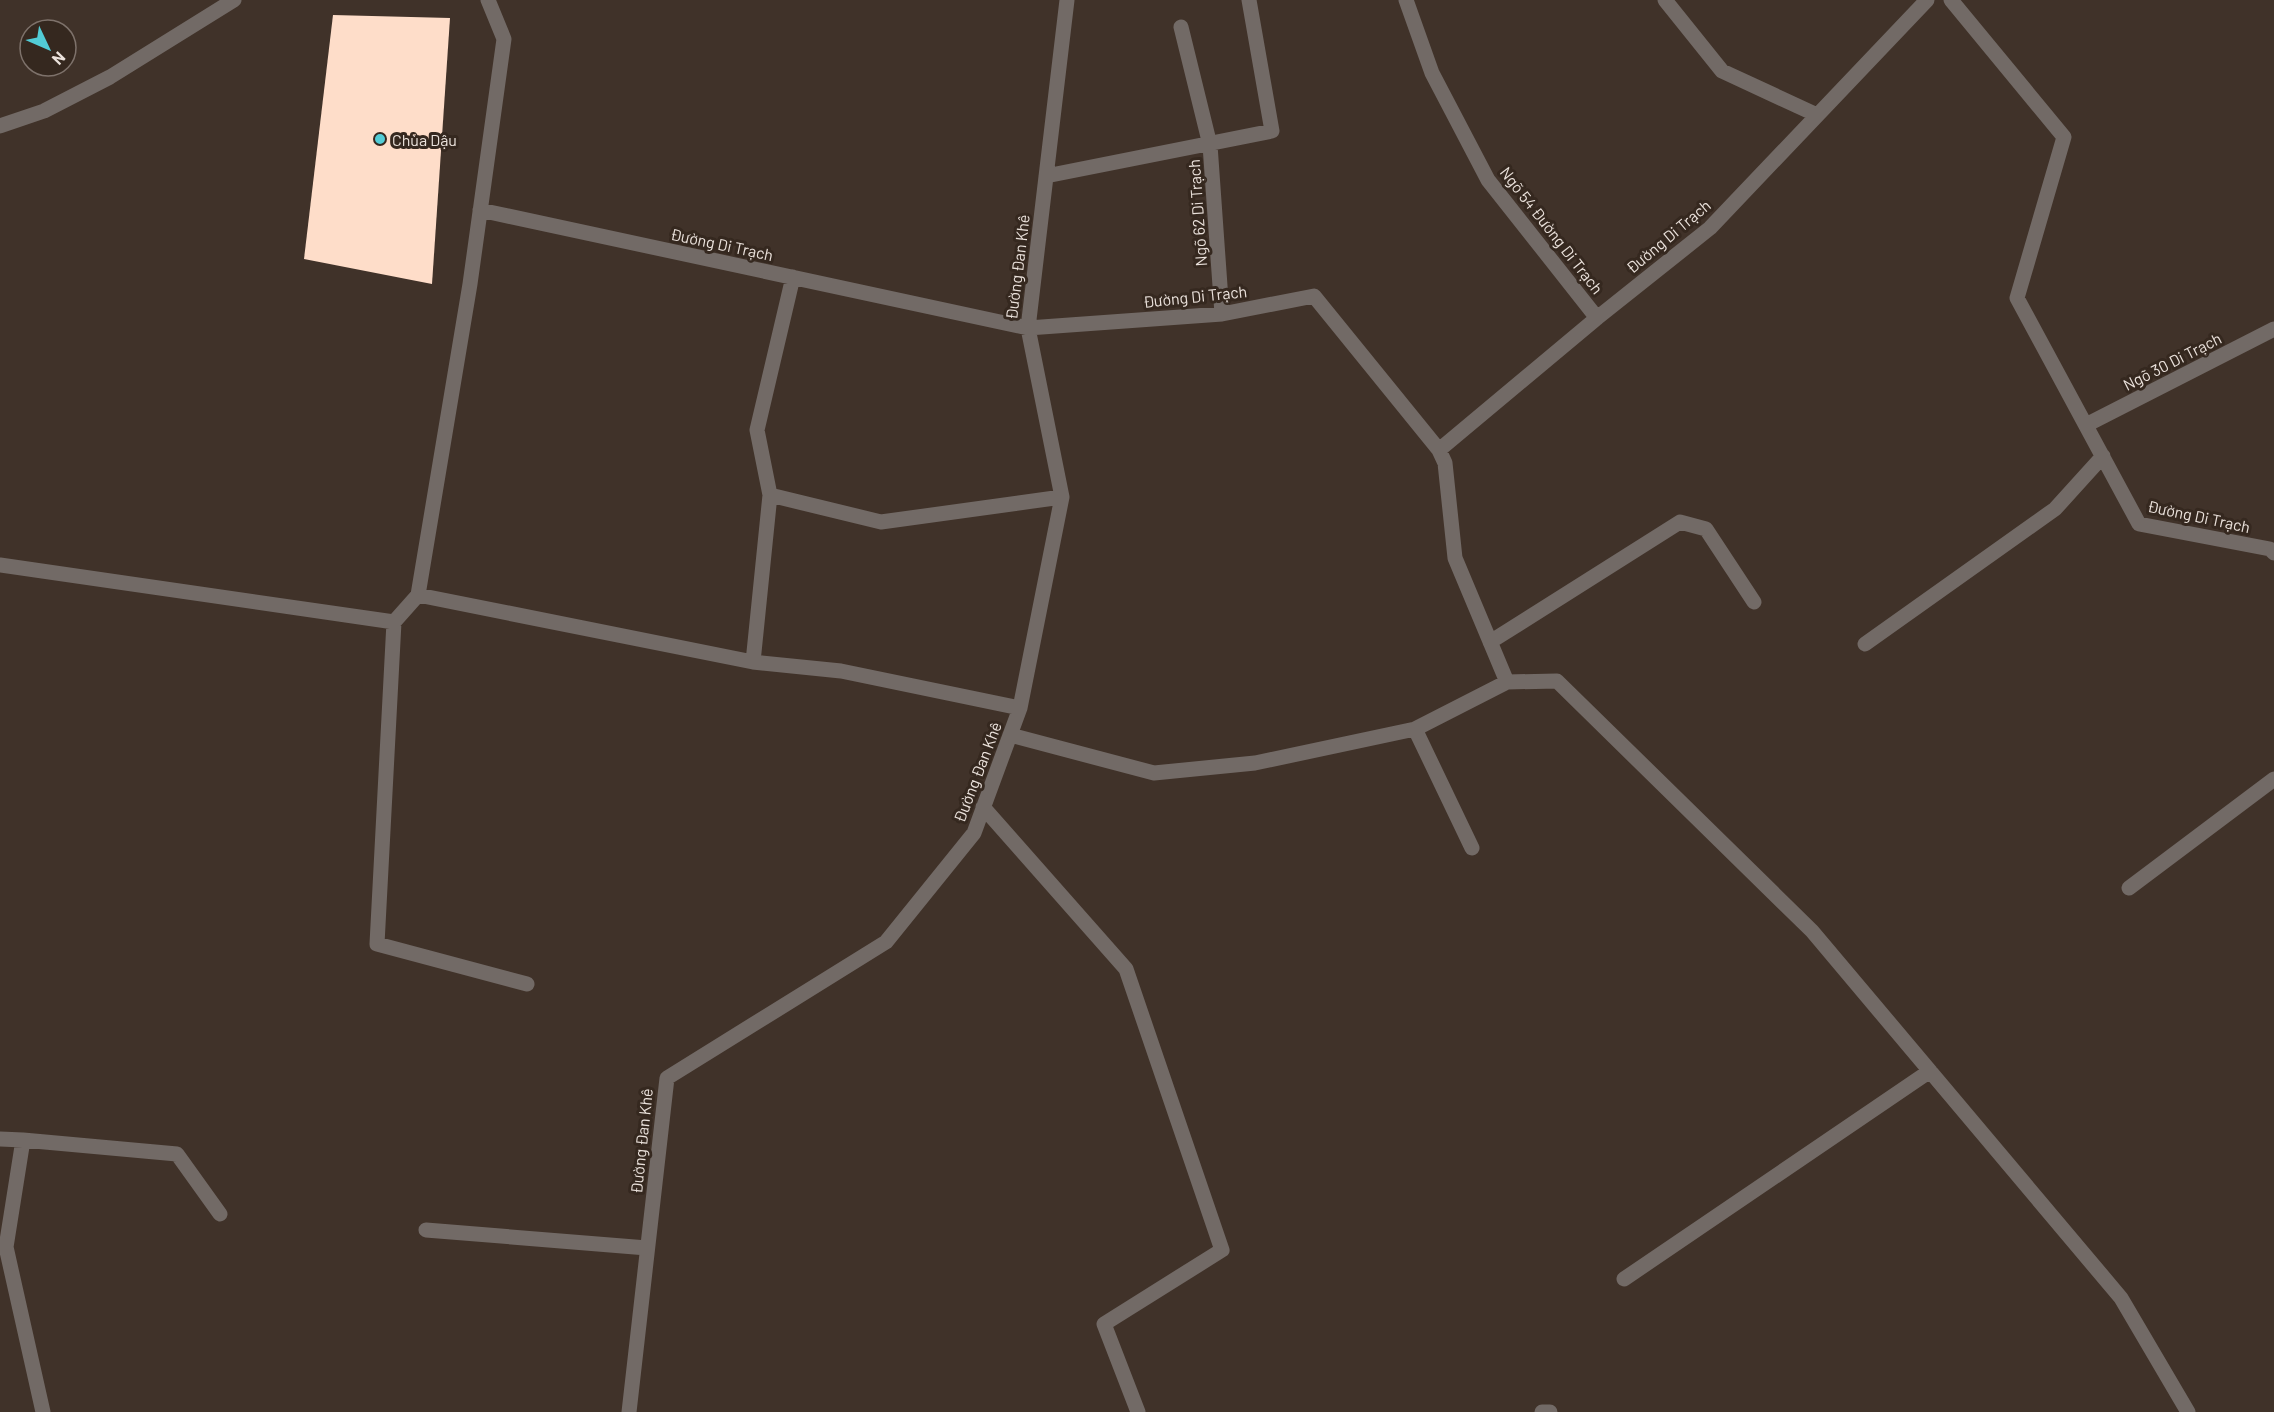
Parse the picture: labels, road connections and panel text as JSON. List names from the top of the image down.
{
  "streets": {
    "street": [
      "Ngõ 62 Di Trạch",
      "Ngõ 54 Đường Di Trạch",
      "Đường Di Trạch",
      "Đường Đan Khê",
      "Ngõ 30 Di Trạch"
    ]
  },
  "crossings": [
    ["Ngõ 62 Di Trạch", "Đường Di Trạch"],
    ["Ngõ 54 Đường Di Trạch", "Đường Di Trạch"],
    ["Đường Di Trạch", "Đường Đan Khê"],
    ["Đường Di Trạch", "Ngõ 30 Di Trạch"]
  ],
  "places": ["Chùa Dậu"],
  "north": "bottom right"
}
